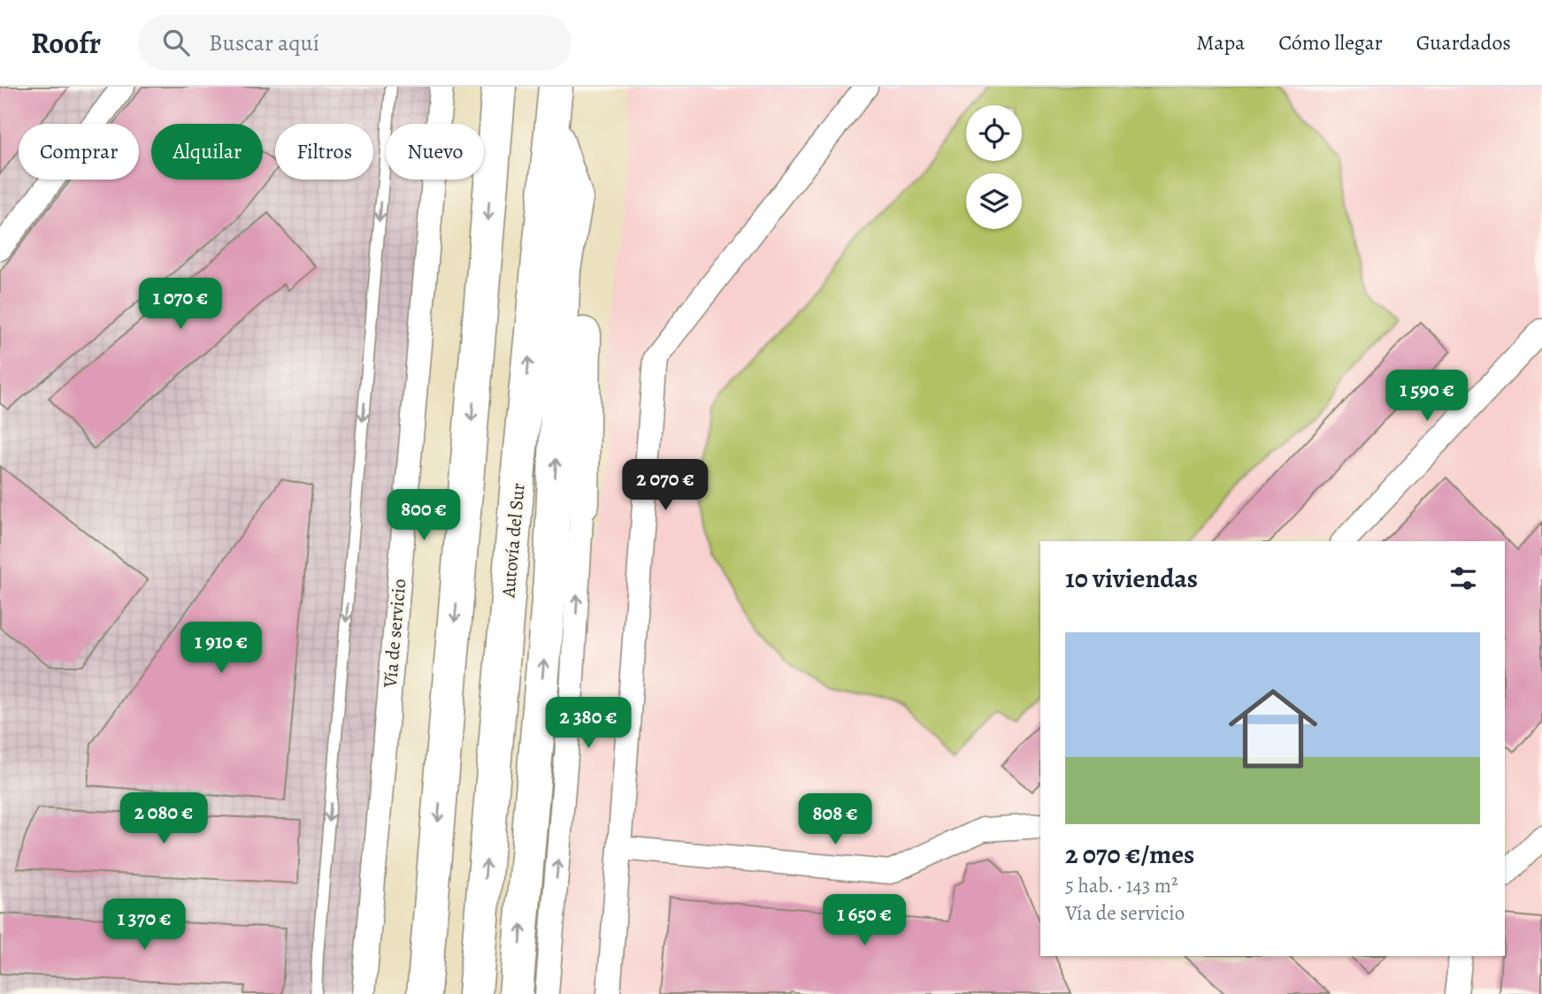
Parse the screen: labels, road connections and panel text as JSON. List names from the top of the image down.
{
  "streets": {
    "highway": ["Autovía del Sur"],
    "street": ["Vía de servicio"]
  },
  "page": {
    "header": "Roofr",
    "search": "Buscar aquí",
    "nav": ["Mapa", "Cómo llegar", "Guardados"],
    "chip": [
      "Comprar",
      "Alquilar",
      "Filtros",
      "Nuevo"
    ],
    "price": [
      "1 070 €",
      "1 590 €",
      "2 070 €",
      "800 €",
      "1 910 €",
      "2 380 €",
      "2 080 €",
      "808 €",
      "1 650 €",
      "1 370 €"
    ],
    "heading": "10 viviendas",
    "list": [
      {
        "name": "2 070 €/mes",
        "note": "5 hab. · 143 m² · Vía de servicio"
      }
    ]
  }
}
